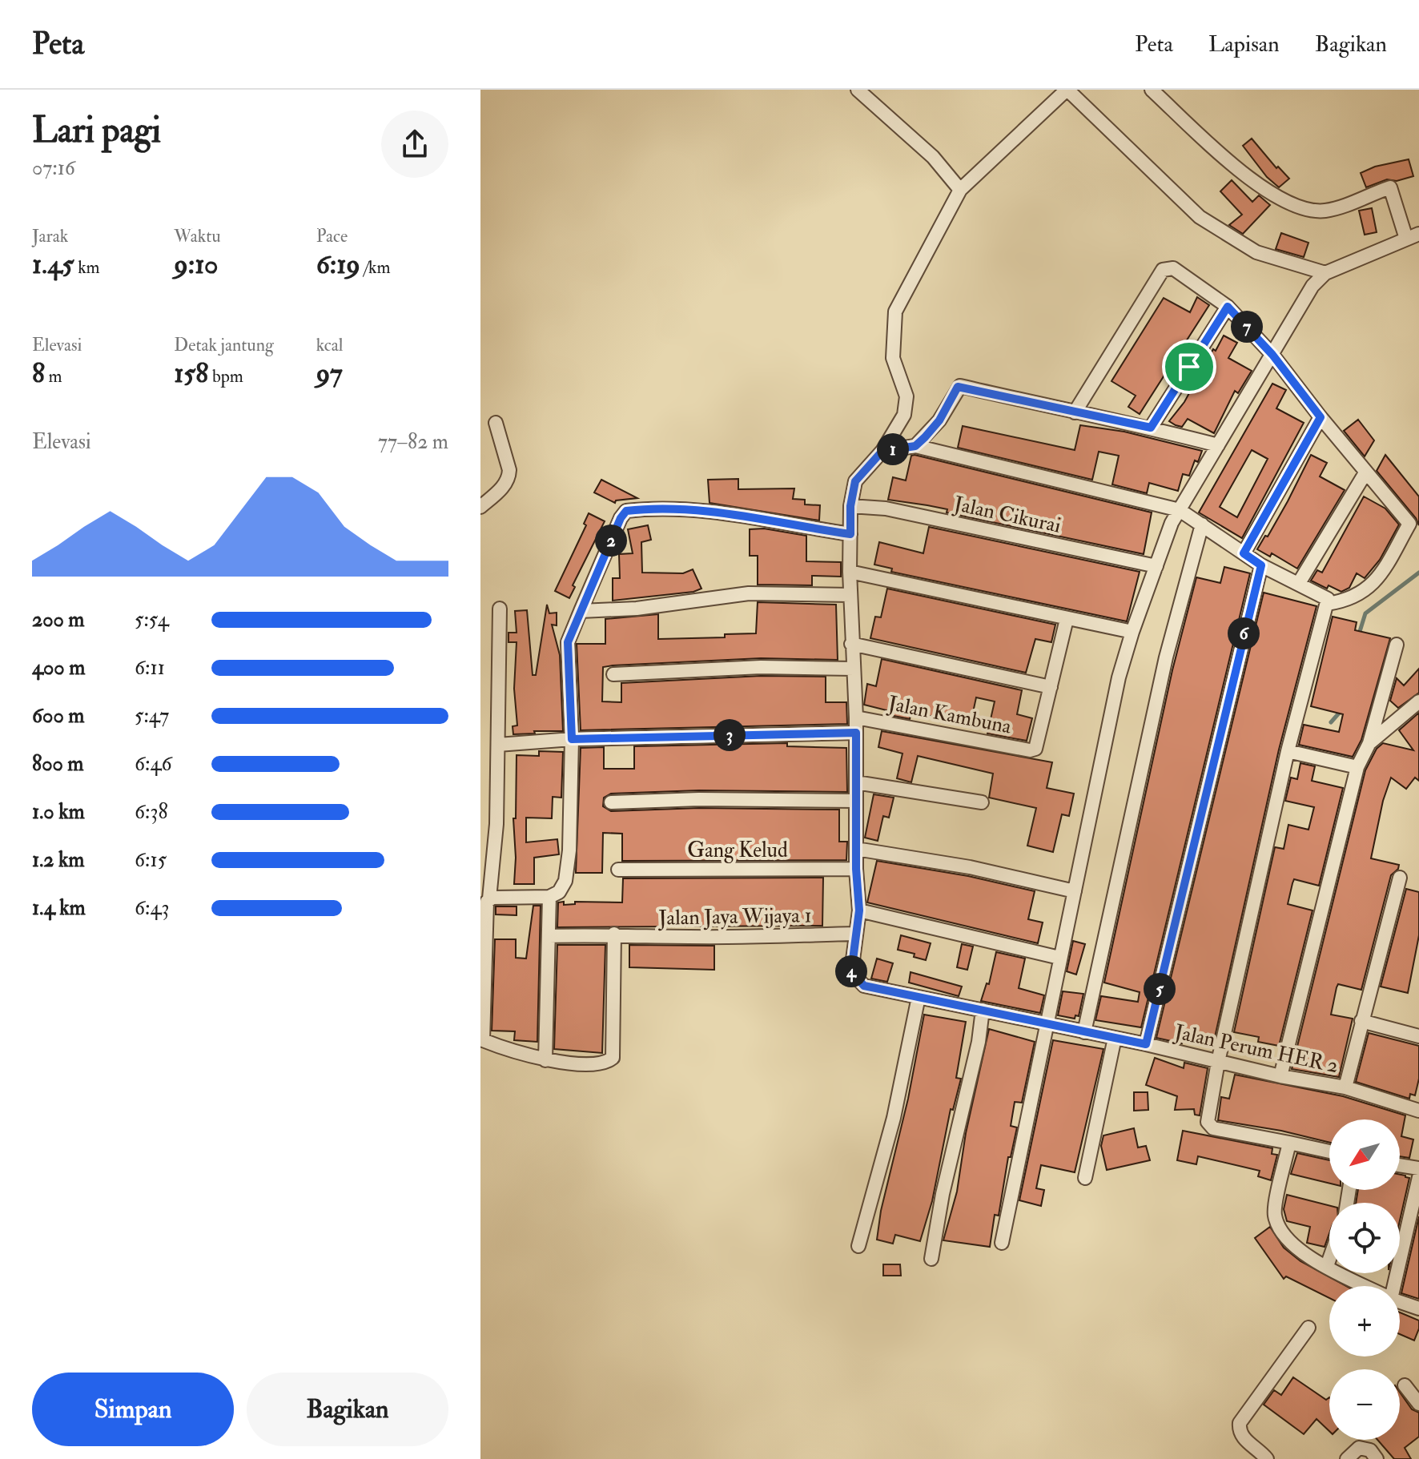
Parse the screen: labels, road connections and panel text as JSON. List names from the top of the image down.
{
  "streets": {
    "street": [
      "Jalan Cikurai",
      "Jalan Kambuna",
      "Gang Kelud",
      "Jalan Jaya Wijaya 1",
      "Jalan Perum HER 2"
    ]
  },
  "crossings": [
    ["Jalan Jaya Wijaya 1", "Jalan Perum HER 2"]
  ],
  "north": "bottom left",
  "page": {
    "header": "Peta",
    "nav": ["Peta", "Lapisan", "Bagikan"],
    "heading": ["Lari pagi", "07:16"],
    "stats": [
      ["Jarak", "1.45 km"],
      ["Waktu", "9:10"],
      ["Pace", "6:19 /km"],
      ["Elevasi", "8 m"],
      ["Detak jantung", "158 bpm"],
      ["kcal", "97"]
    ],
    "pins": [
      "7",
      "1",
      "2",
      "6",
      "3",
      "4",
      "5"
    ],
    "chart": ["Elevasi", "77–82 m"],
    "list": [
      {
        "name": "200 m",
        "note": "5:54"
      },
      {
        "name": "400 m",
        "note": "6:11"
      },
      {
        "name": "600 m",
        "note": "5:47"
      },
      {
        "name": "800 m",
        "note": "6:46"
      },
      {
        "name": "1.0 km",
        "note": "6:38"
      },
      {
        "name": "1.2 km",
        "note": "6:15"
      },
      {
        "name": "1.4 km",
        "note": "6:43"
      }
    ],
    "map_buttons": ["+", "−"],
    "buttons": ["Simpan", "Bagikan"]
  }
}
